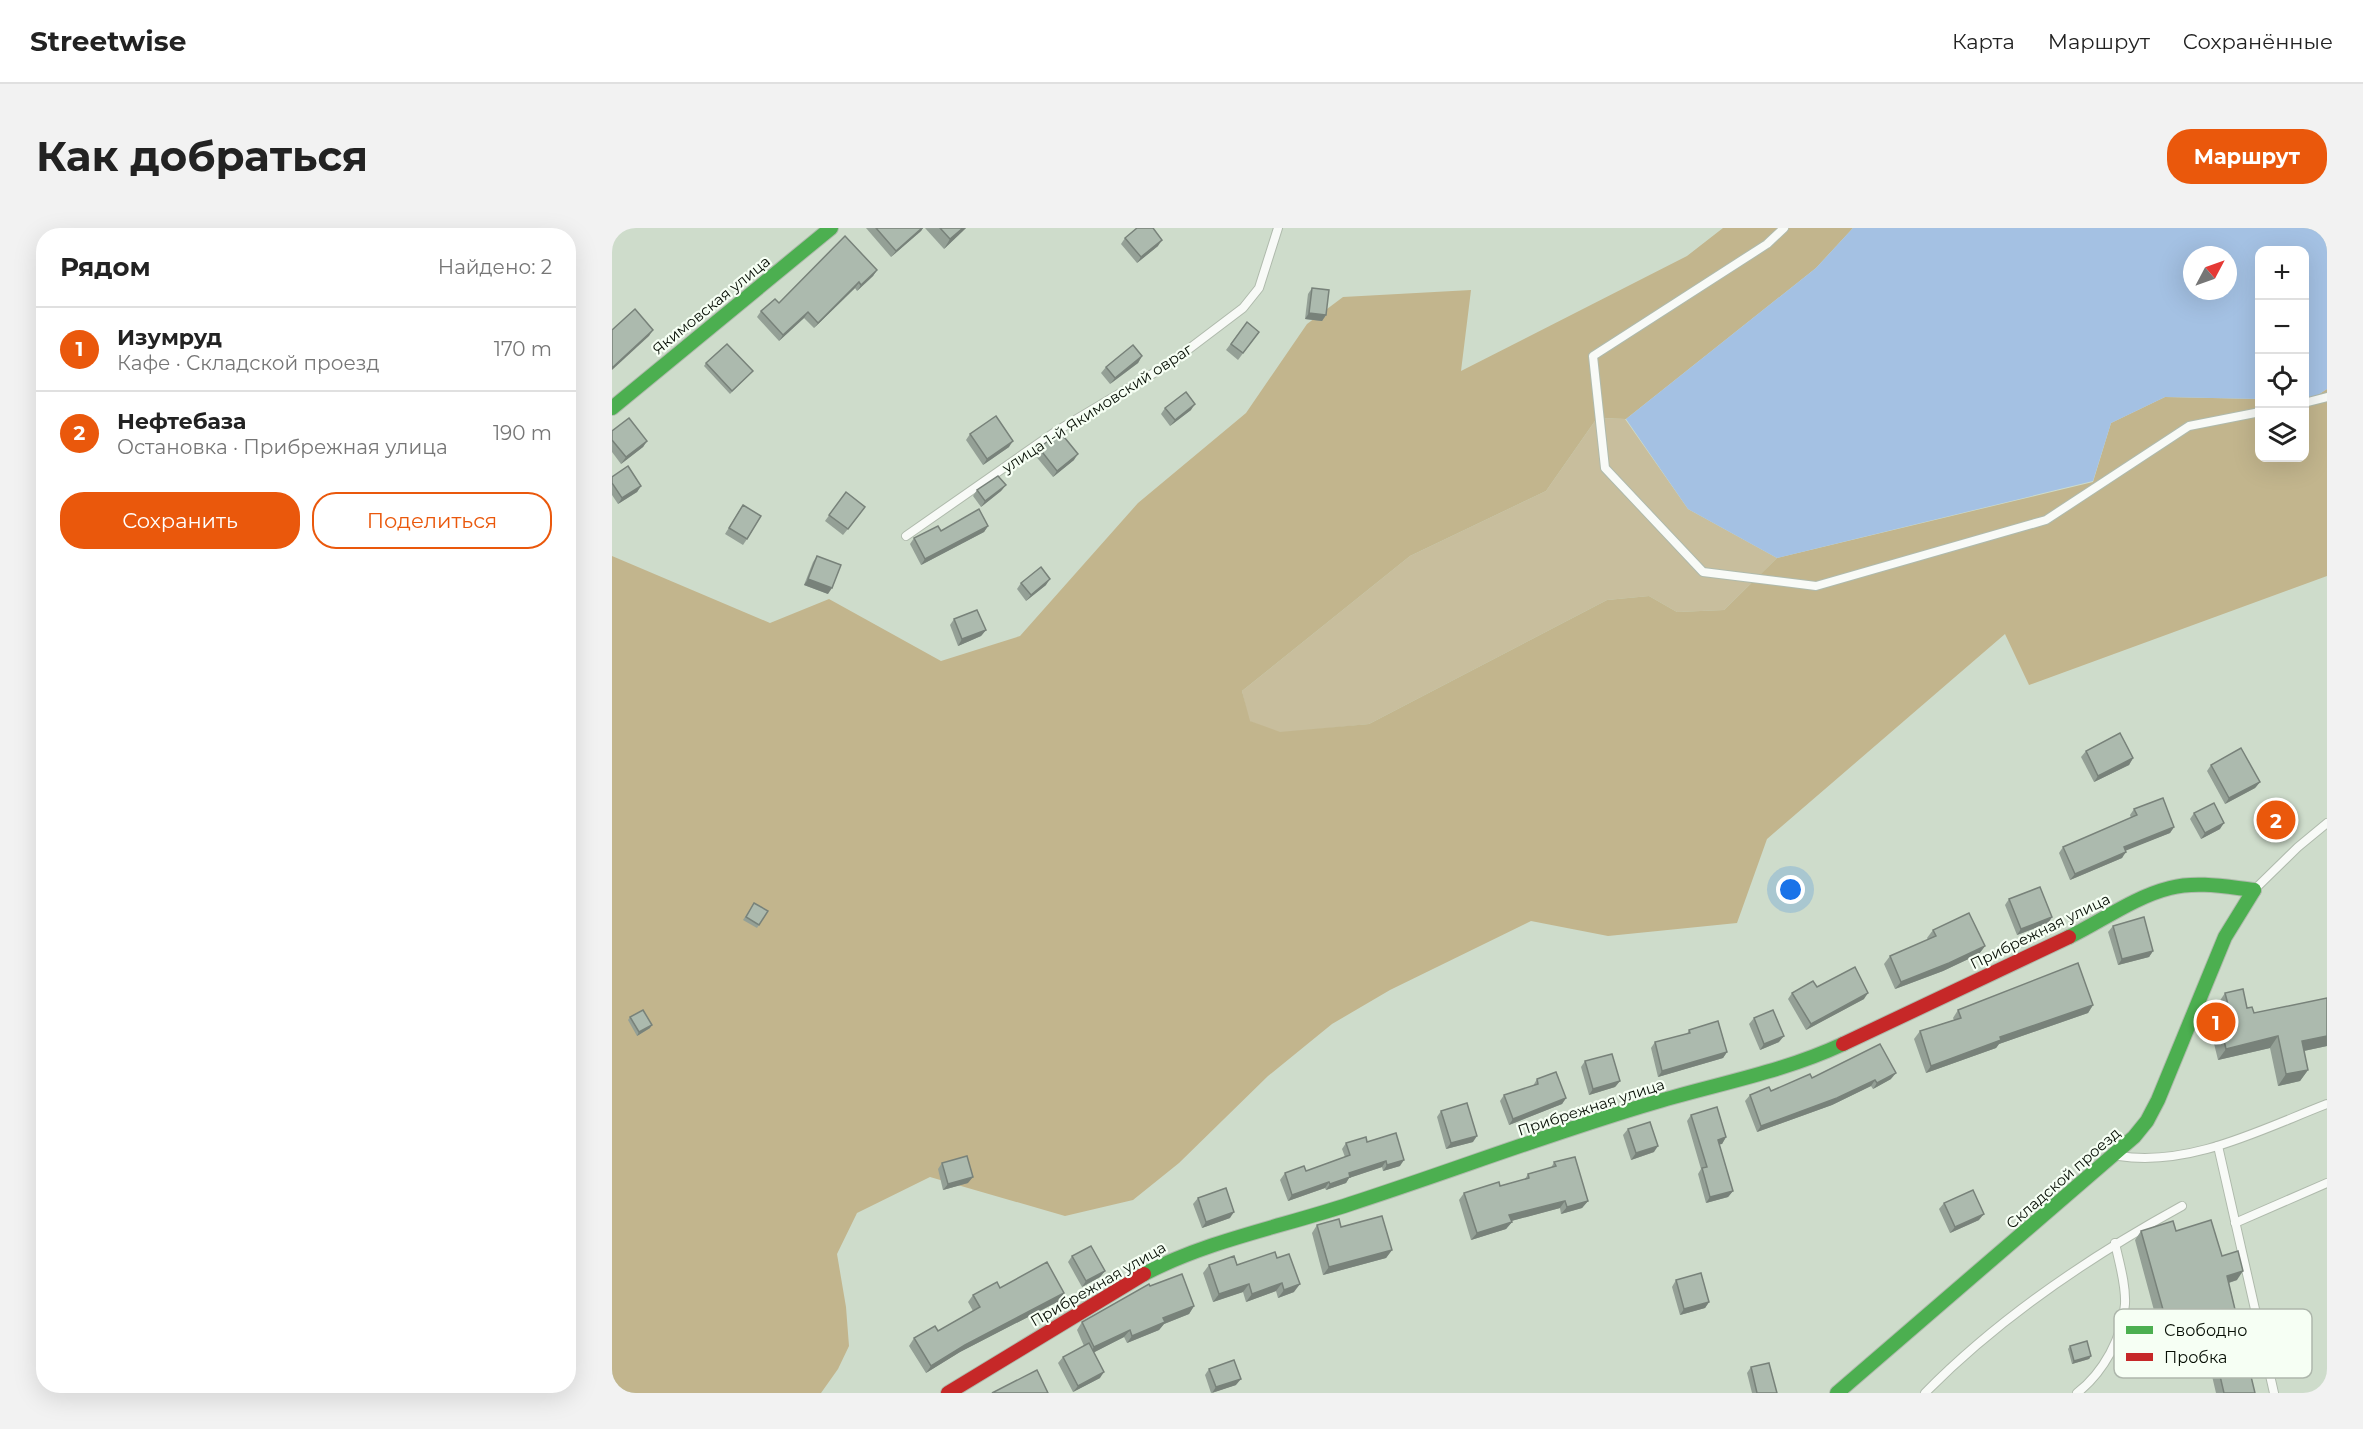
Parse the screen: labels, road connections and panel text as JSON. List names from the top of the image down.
{
  "streets": {
    "street": ["Якимовская улица", "Прибрежная улица", "Складской проезд"],
    "lane": ["улица 1-й Якимовский овраг"]
  },
  "crossings": [
    ["Прибрежная улица", "Складской проезд"]
  ],
  "legend": ["Свободно", "Пробка"],
  "north": "top right",
  "page": {
    "header": "Streetwise",
    "nav": ["Карта", "Маршрут", "Сохранённые"],
    "buttons": [
      "Маршрут",
      ["Сохранить", "Поделиться"]
    ],
    "title": "Как добраться",
    "heading": ["Рядом", "Найдено: 2"],
    "map_buttons": ["+", "−"],
    "list": [
      {
        "mark": "1",
        "name": "Изумруд",
        "note": "Кафе · Складской проезд",
        "value": "170 m"
      },
      {
        "mark": "2",
        "name": "Нефтебаза",
        "note": "Остановка · Прибрежная улица",
        "value": "190 m"
      }
    ],
    "pins": ["2", "1"]
  }
}
